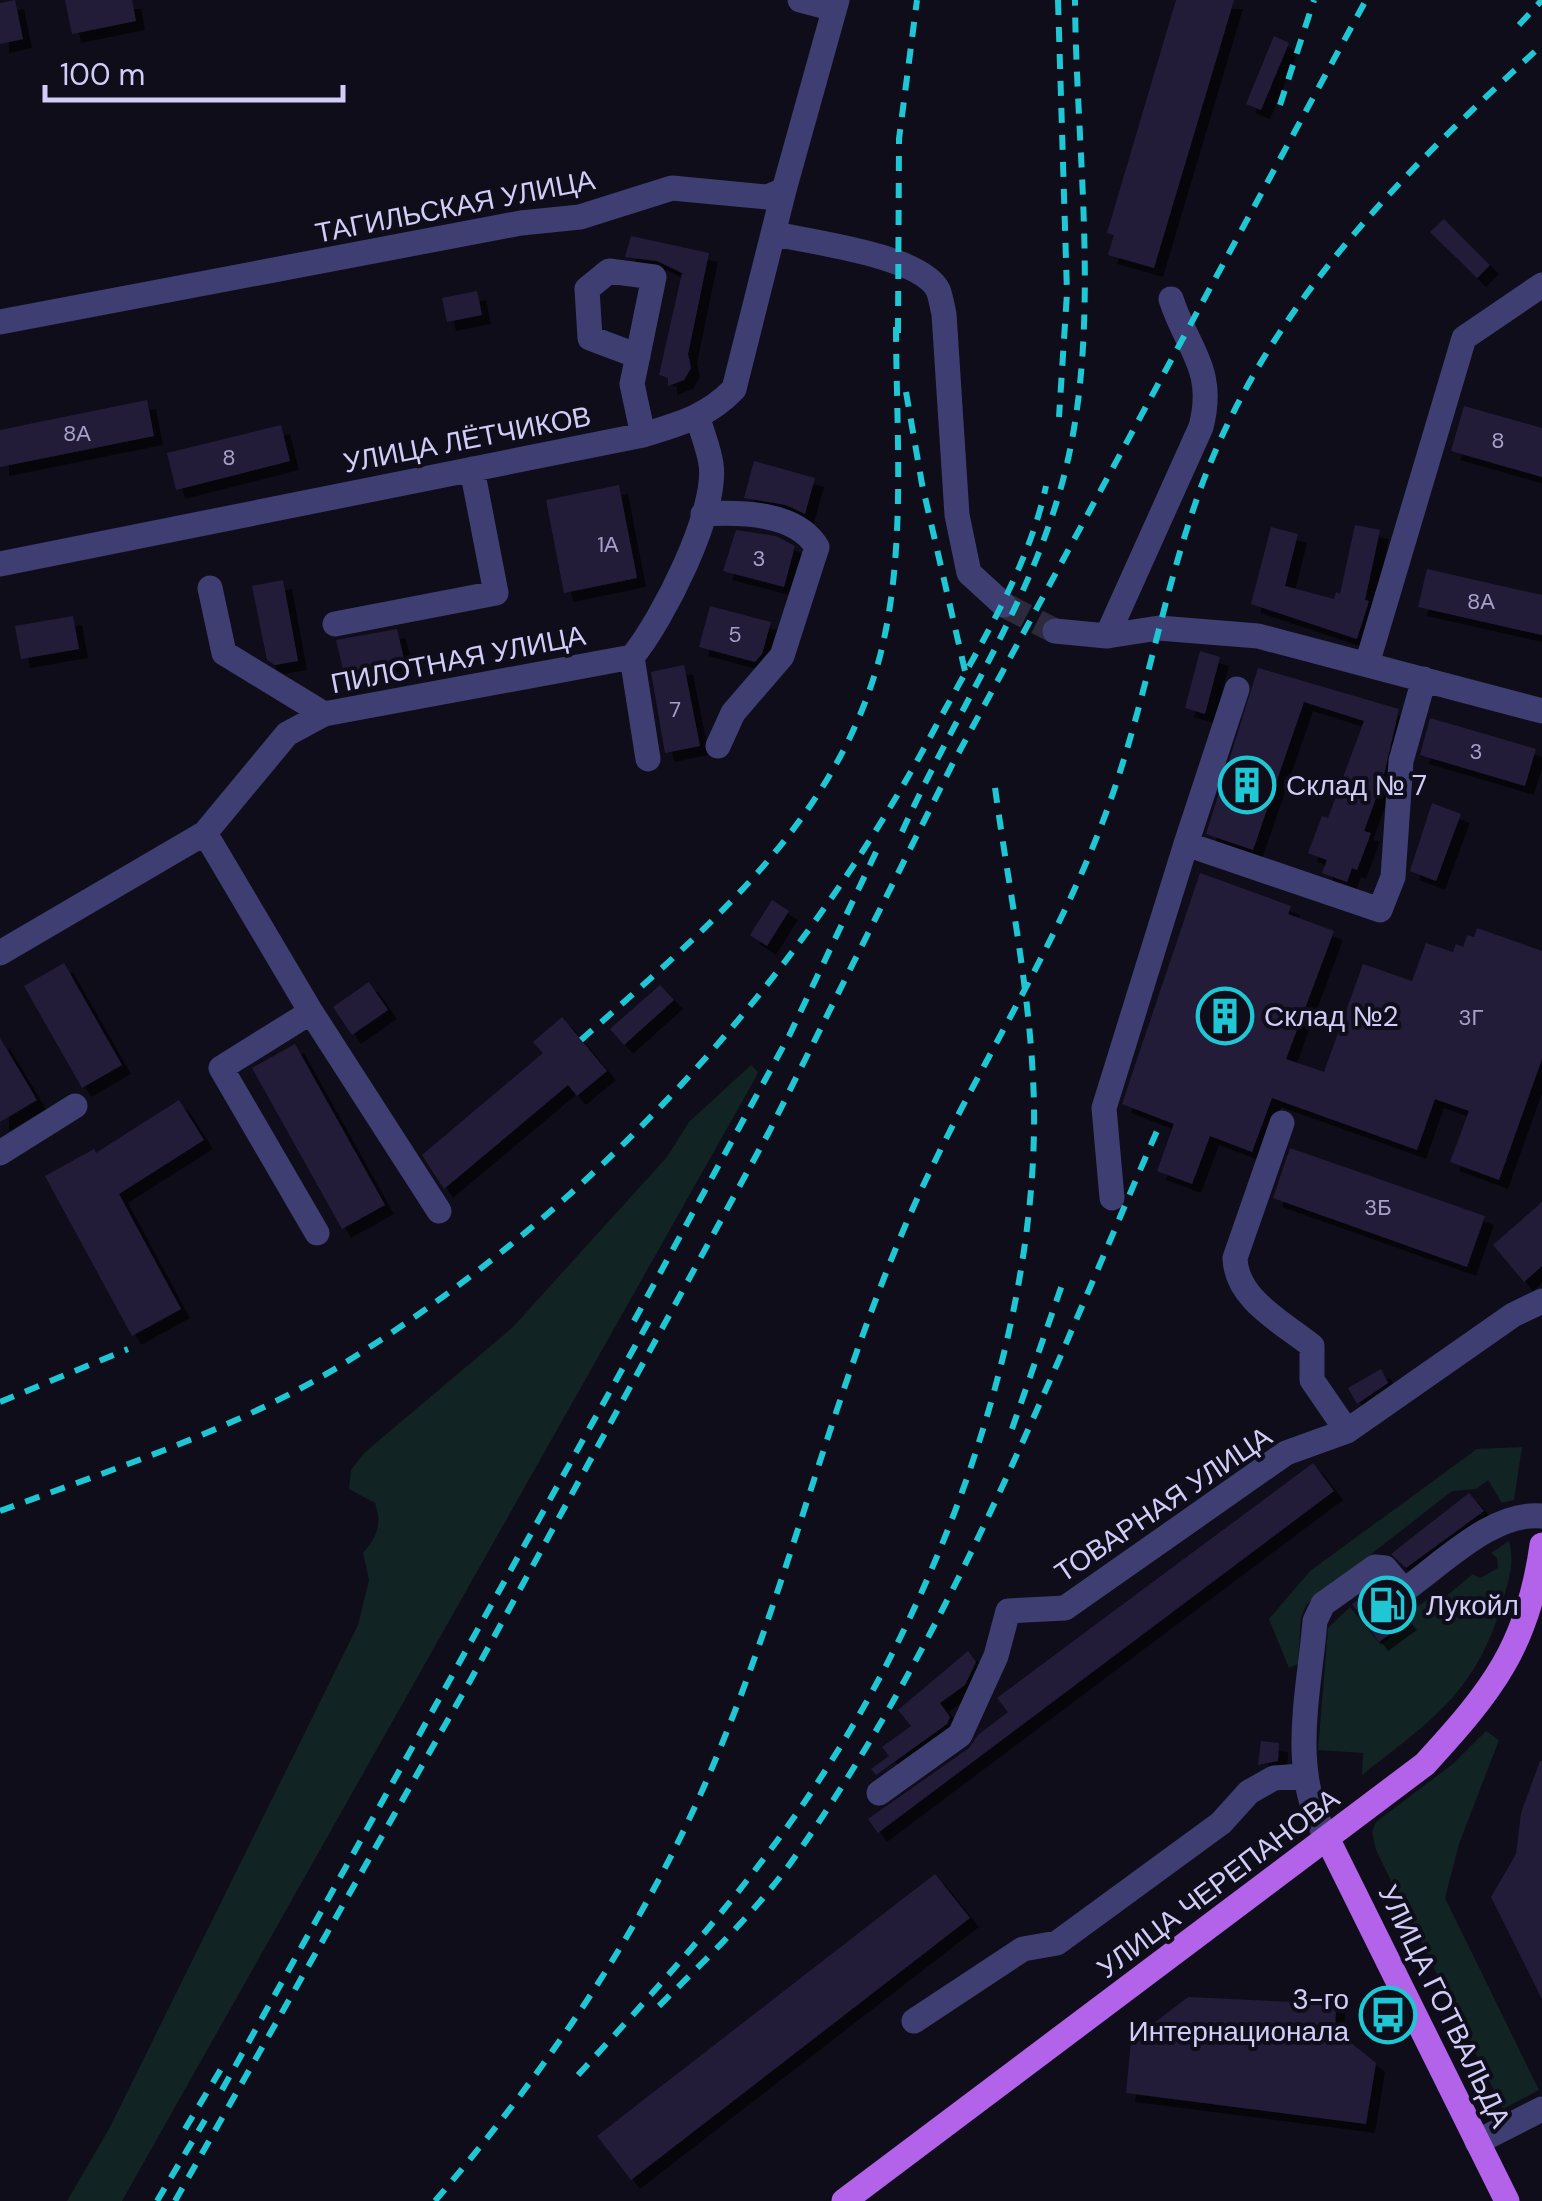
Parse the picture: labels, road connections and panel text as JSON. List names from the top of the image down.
{
  "streets": {
    "main road": ["УЛИЦА ЧЕРЕПАНОВА", "УЛИЦА ГОТВАЛЬДА"],
    "street": [
      "ТАГИЛЬСКАЯ УЛИЦА",
      "УЛИЦА ЛЁТЧИКОВ",
      "ПИЛОТНАЯ УЛИЦА",
      "ТОВАРНАЯ УЛИЦА"
    ]
  },
  "crossings": [
    ["ТАГИЛЬСКАЯ УЛИЦА", "УЛИЦА ЛЁТЧИКОВ"],
    ["УЛИЦА ЧЕРЕПАНОВА", "УЛИЦА ГОТВАЛЬДА"]
  ],
  "places": {
    "building": ["Склад № 7", "Склад №2"],
    "fuel station": ["Лукойл"],
    "bus stop": ["3-го Интернационала"]
  },
  "house_numbers": [
    "8А",
    "8",
    "8",
    "1А",
    "3",
    "8А",
    "5",
    "7",
    "3",
    "3Г",
    "3Б"
  ],
  "scale_bar": "100 m"
}
